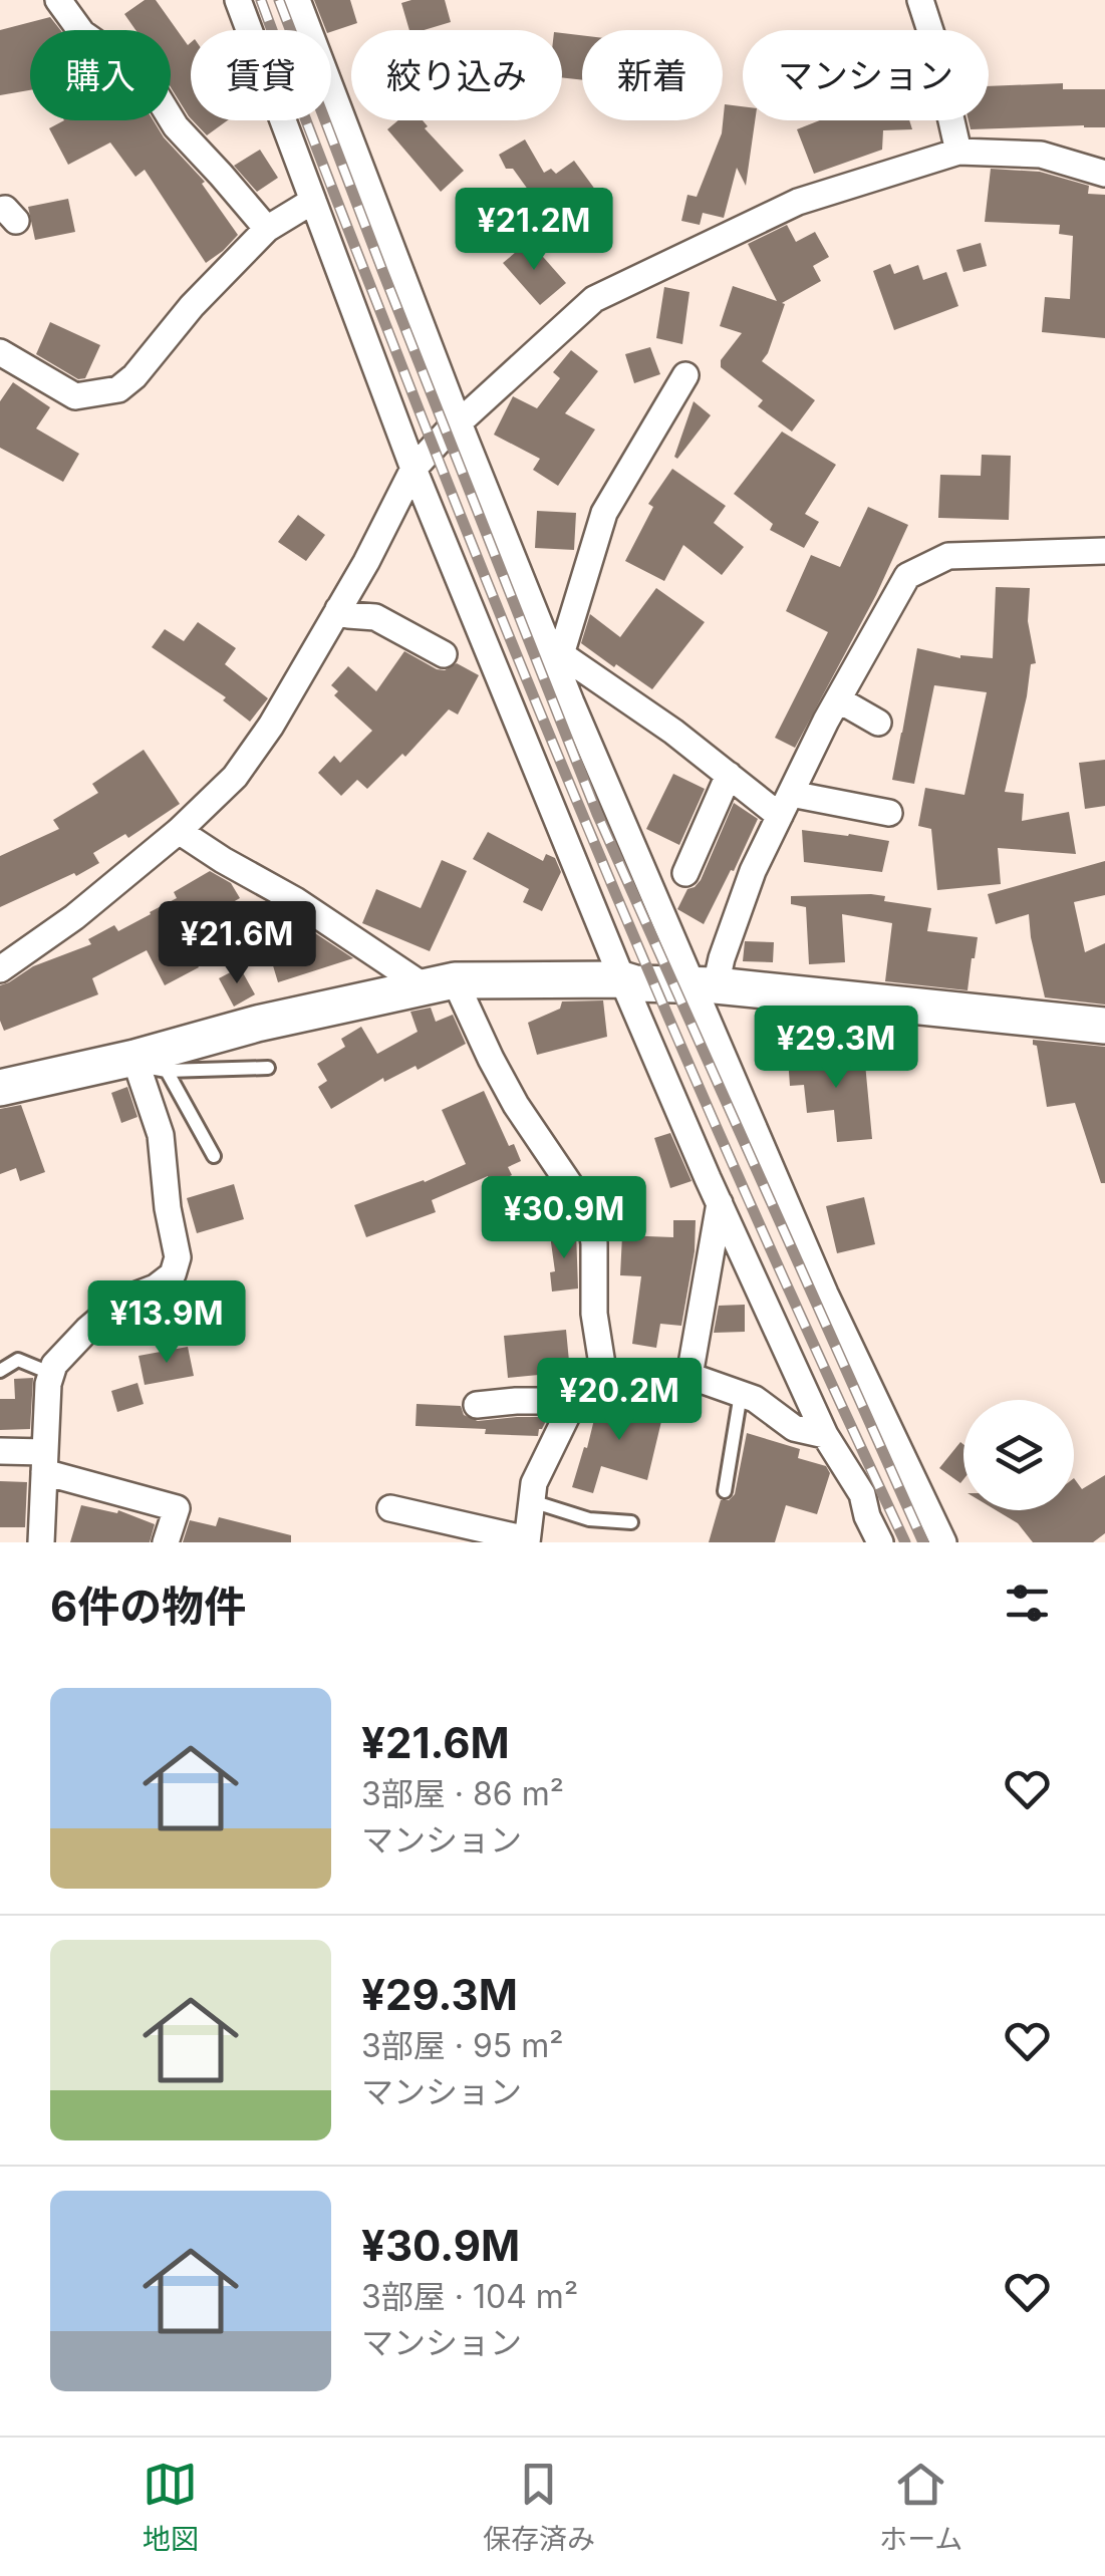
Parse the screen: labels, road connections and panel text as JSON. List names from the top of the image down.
{
  "page": {
    "chip": [
      "購入",
      "賃貸",
      "絞り込み",
      "新着",
      "マンション"
    ],
    "price": [
      "¥21.2M",
      "¥21.6M",
      "¥29.3M",
      "¥30.9M",
      "¥13.9M",
      "¥20.2M"
    ],
    "heading": "6件の物件",
    "list": [
      {
        "name": "¥21.6M",
        "note": "3部屋 · 86 m² · マンション"
      },
      {
        "name": "¥29.3M",
        "note": "3部屋 · 95 m² · マンション"
      },
      {
        "name": "¥30.9M",
        "note": "3部屋 · 104 m² · マンション"
      }
    ],
    "tabs": ["地図", "保存済み", "ホーム"]
  }
}
